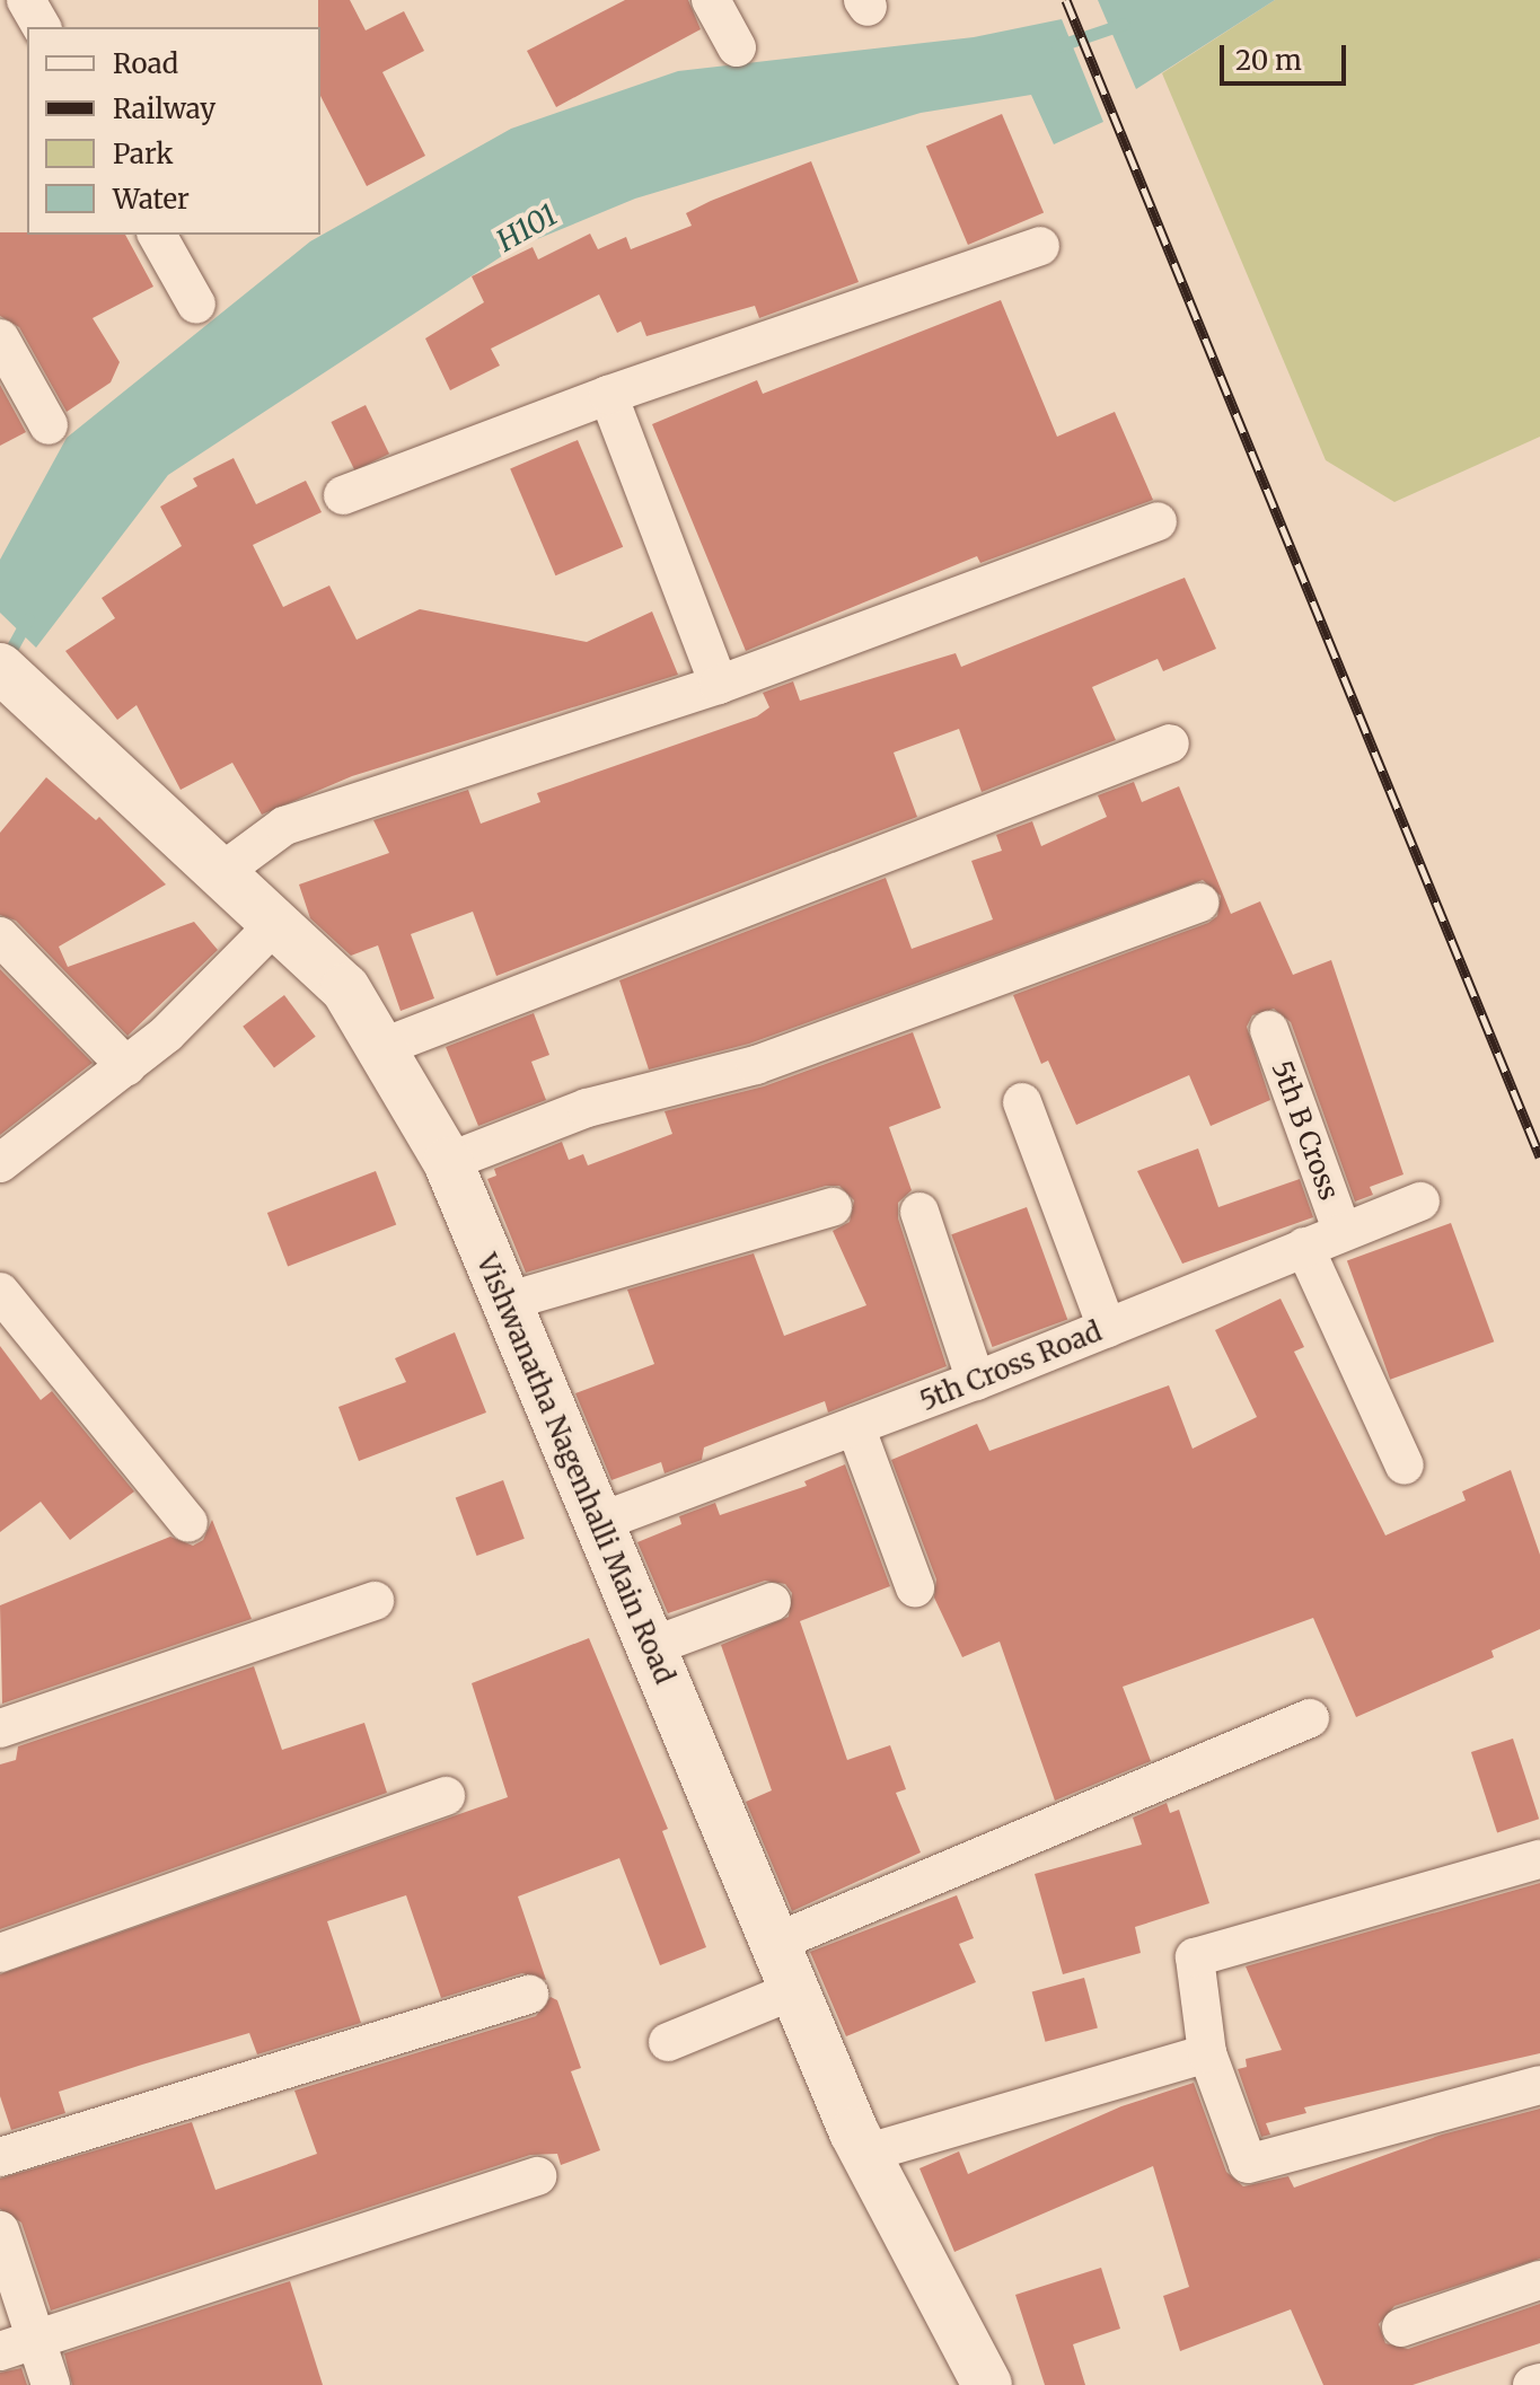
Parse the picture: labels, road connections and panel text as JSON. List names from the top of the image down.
{
  "streets": {
    "street": ["5th B Cross", "5th Cross Road", "Vishwanatha Nagenhalli Main Road"]
  },
  "crossings": [
    ["5th B Cross", "5th Cross Road"],
    ["5th Cross Road", "Vishwanatha Nagenhalli Main Road"]
  ],
  "water": ["H101"],
  "legend": [
    "Road",
    "Railway",
    "Park",
    "Water"
  ],
  "scale_bar": "20 m"
}
